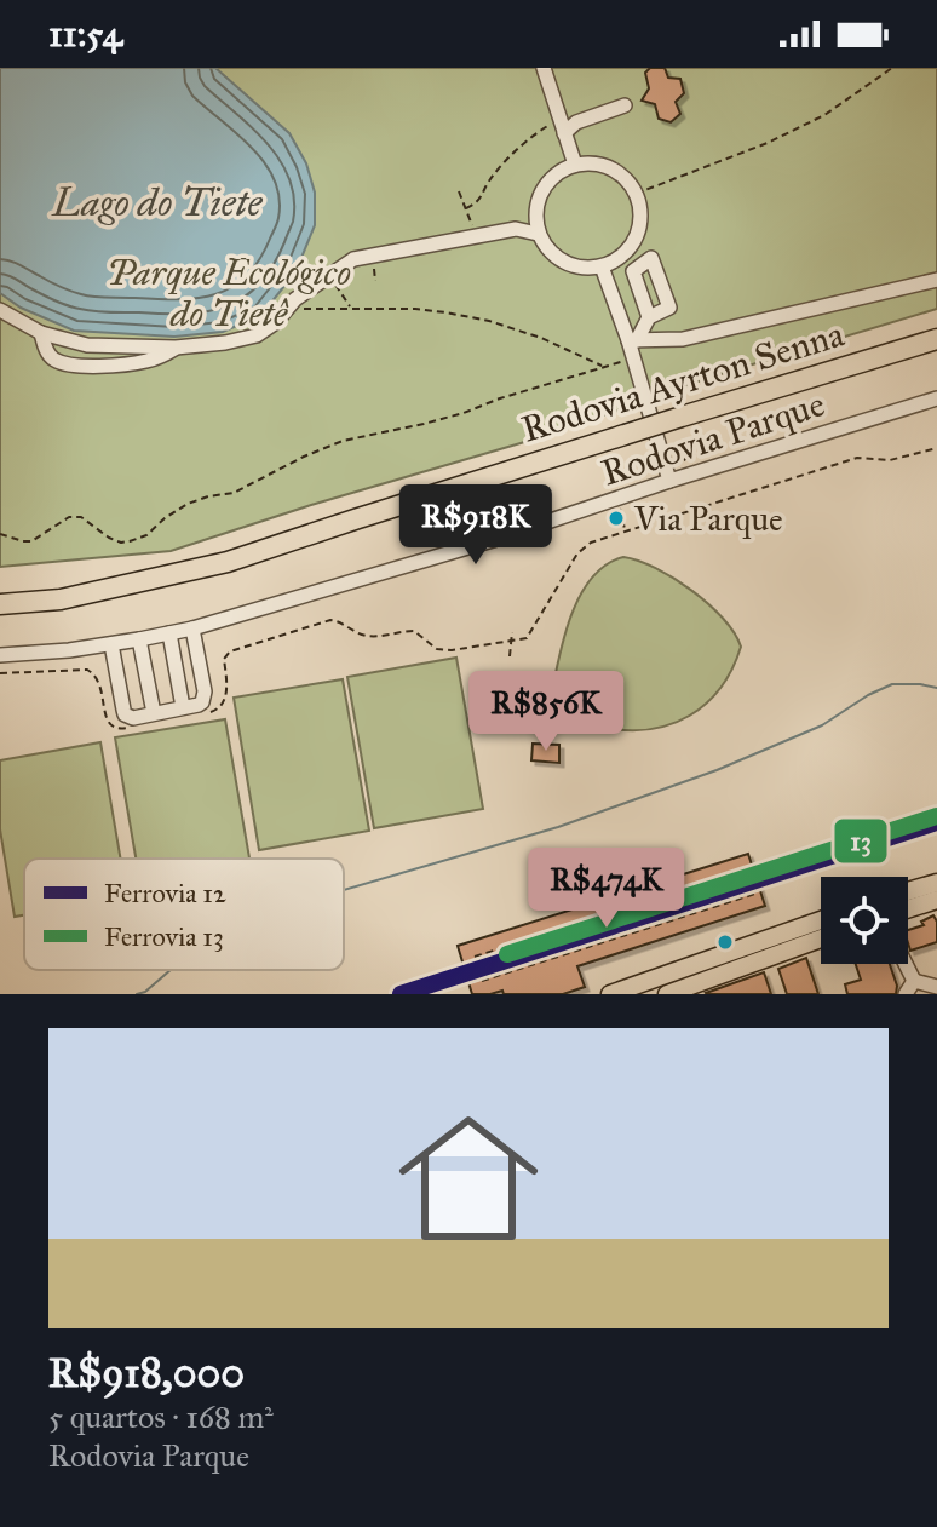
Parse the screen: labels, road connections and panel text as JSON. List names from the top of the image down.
{
  "streets": {
    "highway": ["Rodovia Ayrton Senna"],
    "street": ["Rodovia Parque"]
  },
  "water": ["Lago do Tiete"],
  "parks": ["Parque Ecológico do Tietê"],
  "places": ["Via Parque"],
  "lines": ["rail line 13", "rail line 12"],
  "legend": ["Ferrovia 12", "Ferrovia 13"],
  "page": {
    "status": "11:54",
    "price": ["R$918K", "R$856K", "R$474K"],
    "list": [
      {
        "name": "R$918,000",
        "note": "5 quartos · 168 m² · Rodovia Parque"
      }
    ]
  }
}
